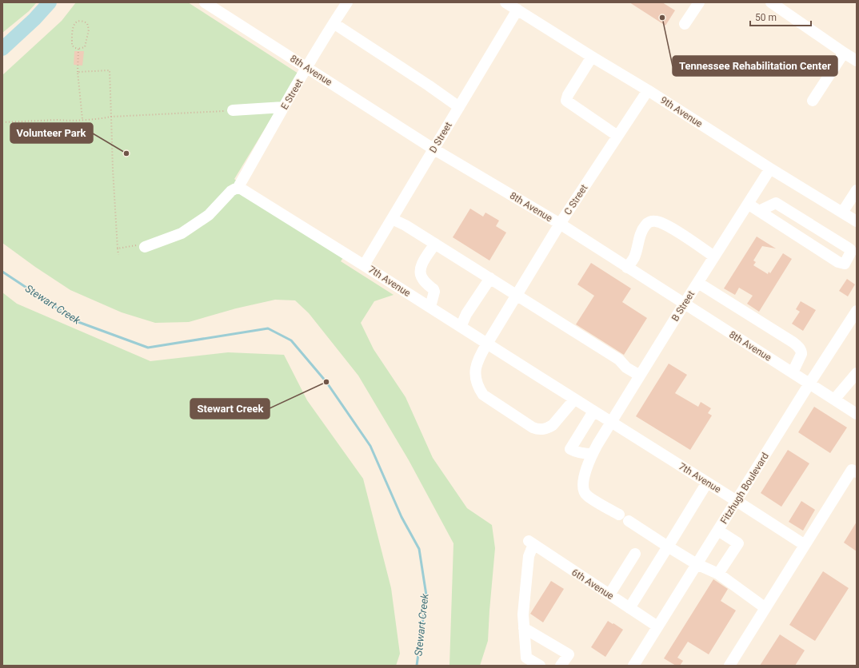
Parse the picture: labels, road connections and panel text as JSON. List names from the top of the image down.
{
  "streets": {
    "street": [
      "8th Avenue",
      "E Street",
      "9th Avenue",
      "D Street",
      "C Street",
      "7th Avenue",
      "B Street",
      "Fitzhugh Boulevard",
      "6th Avenue"
    ]
  },
  "crossings": [
    ["8th Avenue", "E Street"],
    ["8th Avenue", "D Street"],
    ["8th Avenue", "C Street"],
    ["8th Avenue", "B Street"],
    ["8th Avenue", "Fitzhugh Boulevard"],
    ["E Street", "7th Avenue"],
    ["9th Avenue", "D Street"],
    ["9th Avenue", "C Street"],
    ["9th Avenue", "B Street"],
    ["D Street", "7th Avenue"],
    ["C Street", "7th Avenue"],
    ["7th Avenue", "B Street"],
    ["7th Avenue", "Fitzhugh Boulevard"],
    ["Fitzhugh Boulevard", "6th Avenue"]
  ],
  "water": ["Stewart Creek"],
  "places": ["Tennessee Rehabilitation Center", "Volunteer Park", "Stewart Creek"],
  "scale_bar": "50 m"
}
